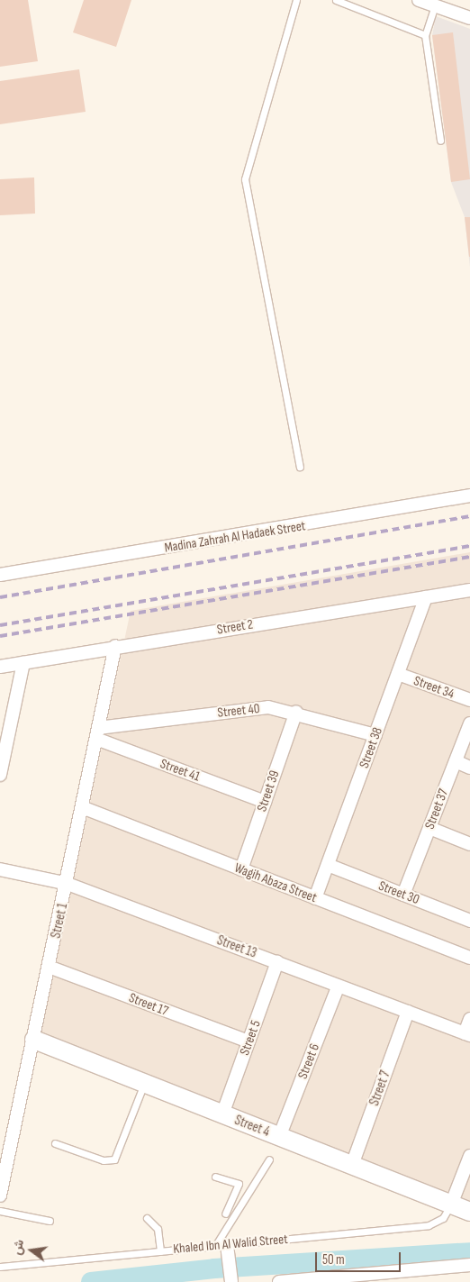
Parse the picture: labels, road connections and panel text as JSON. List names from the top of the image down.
{
  "streets": {
    "street": [
      "Madina Zahrah Al Hadaek Street",
      "Street 2",
      "Street 34",
      "Street 40",
      "Street 38",
      "Street 41",
      "Street 39",
      "Street 37",
      "Wagih Abaza Street",
      "Street 30",
      "Street 1",
      "Street 13",
      "Street 17",
      "Street 5",
      "Street 6",
      "Street 7",
      "Street 4"
    ],
    "lane": ["Khaled Ibn Al Walid Street"]
  },
  "crossings": [
    ["Street 2", "Street 38"],
    ["Street 2", "Street 1"],
    ["Street 34", "Street 38"],
    ["Street 40", "Street 38"],
    ["Street 40", "Street 41"],
    ["Street 40", "Street 39"],
    ["Street 40", "Street 1"],
    ["Street 38", "Wagih Abaza Street"],
    ["Street 38", "Street 30"],
    ["Street 41", "Street 39"],
    ["Street 41", "Street 1"],
    ["Street 39", "Wagih Abaza Street"],
    ["Street 37", "Street 30"],
    ["Wagih Abaza Street", "Street 1"],
    ["Street 1", "Street 13"],
    ["Street 1", "Street 17"],
    ["Street 1", "Street 4"],
    ["Street 13", "Street 5"],
    ["Street 13", "Street 6"],
    ["Street 13", "Street 7"],
    ["Street 17", "Street 5"],
    ["Street 5", "Street 4"],
    ["Street 6", "Street 4"],
    ["Street 7", "Street 4"],
    ["Street 4", "Khaled Ibn Al Walid Street"]
  ],
  "scale_bar": "50 m",
  "north": "left"
}
